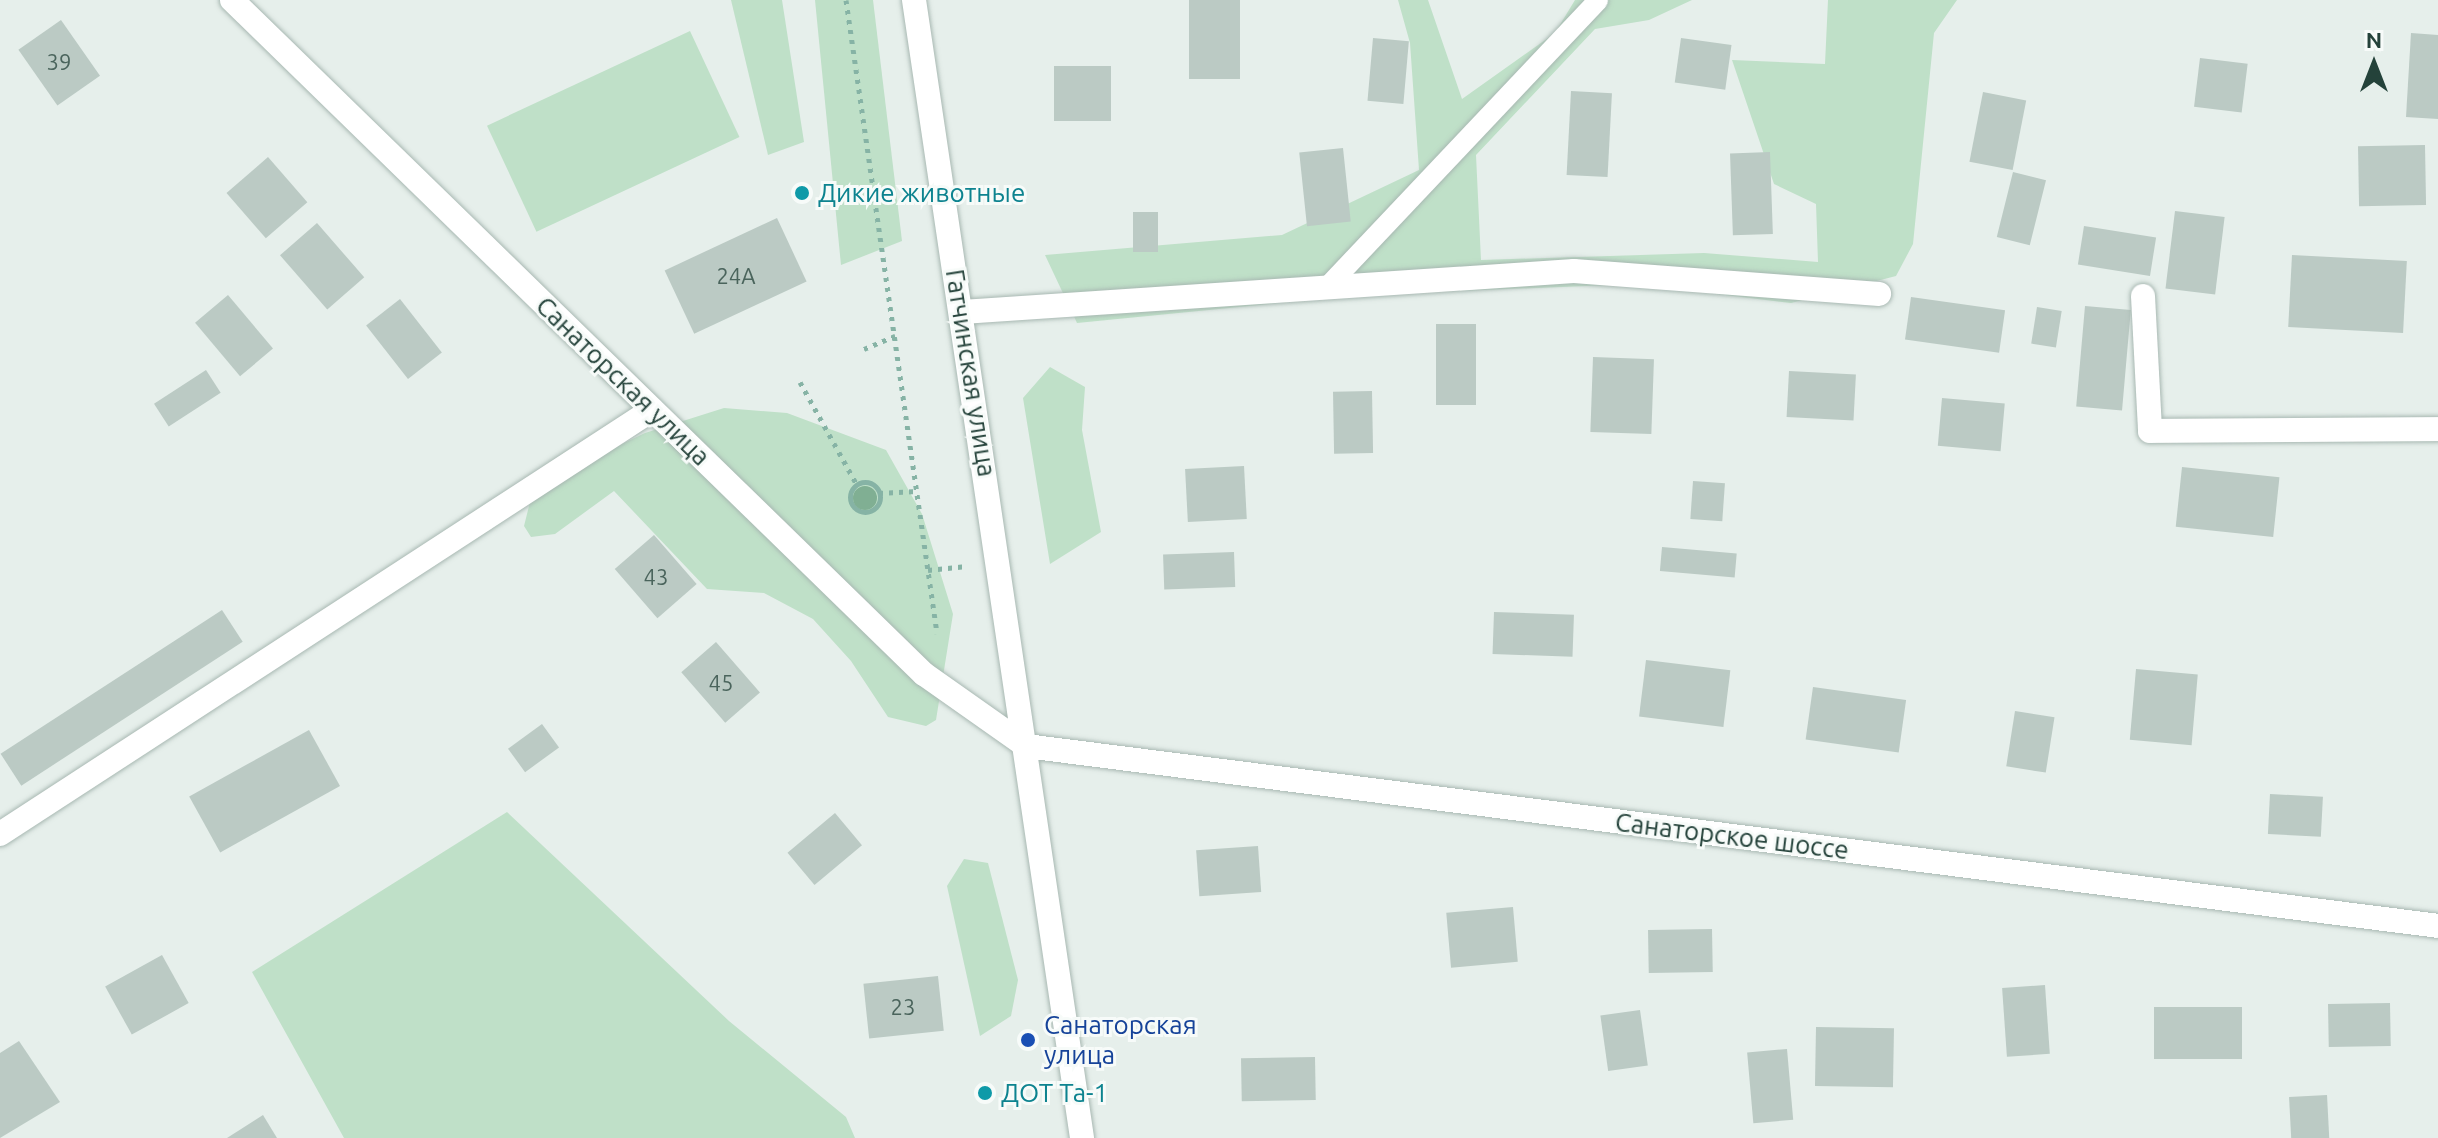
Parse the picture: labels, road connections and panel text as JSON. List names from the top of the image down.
{
  "streets": {
    "street": ["Гатчинская улица", "Санаторская улица", "Санаторское шоссе"]
  },
  "crossings": [
    ["Гатчинская улица", "Санаторская улица"],
    ["Гатчинская улица", "Санаторское шоссе"],
    ["Санаторская улица", "Санаторское шоссе"]
  ],
  "places": ["Дикие животные", "Санаторская улица", "ДОТ Та-1"],
  "house_numbers": [
    "39",
    "24А",
    "43",
    "45",
    "23"
  ],
  "north": "top"
}
